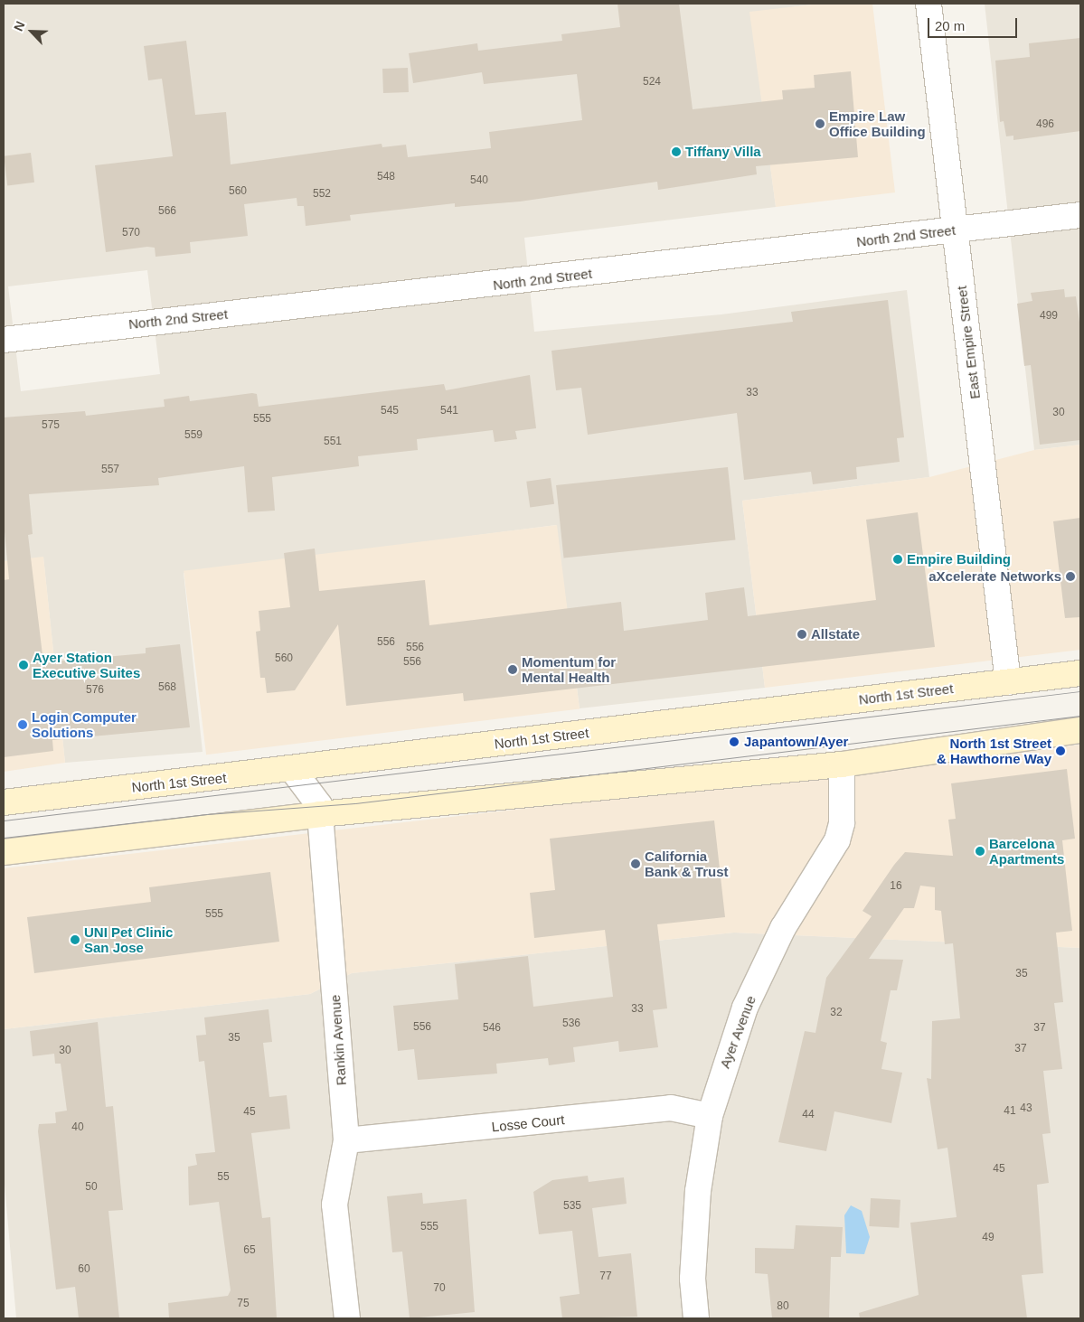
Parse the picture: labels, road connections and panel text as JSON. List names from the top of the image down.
{
  "streets": {
    "main road": ["North 1st Street"],
    "street": [
      "North 2nd Street",
      "East Empire Street",
      "Ayer Avenue",
      "Rankin Avenue",
      "Losse Court"
    ]
  },
  "crossings": [
    ["North 2nd Street", "East Empire Street"],
    ["East Empire Street", "North 1st Street"],
    ["North 1st Street", "Rankin Avenue"],
    ["Ayer Avenue", "Losse Court"],
    ["Rankin Avenue", "Losse Court"]
  ],
  "places": [
    "Empire Law Office Building",
    "Tiffany Villa",
    "Empire Building",
    "aXcelerate Networks",
    "Allstate",
    "Ayer Station Executive Suites",
    "Momentum for Mental Health",
    "Login Computer Solutions",
    "Japantown/Ayer",
    "North 1st Street & Hawthorne Way",
    "Barcelona Apartments",
    "California Bank & Trust",
    "UNI Pet Clinic San Jose"
  ],
  "house_numbers": [
    "524",
    "496",
    "548",
    "540",
    "560",
    "552",
    "566",
    "570",
    "499",
    "33",
    "545",
    "541",
    "30",
    "555",
    "575",
    "559",
    "551",
    "557",
    "556",
    "556",
    "560",
    "556",
    "568",
    "576",
    "16",
    "555",
    "35",
    "33",
    "32",
    "536",
    "556",
    "546",
    "37",
    "35",
    "37",
    "30",
    "43",
    "41",
    "45",
    "44",
    "40",
    "45",
    "55",
    "50",
    "535",
    "555",
    "49",
    "65",
    "60",
    "77",
    "70",
    "75",
    "80"
  ],
  "scale_bar": "20 m",
  "north": "top left"
}
